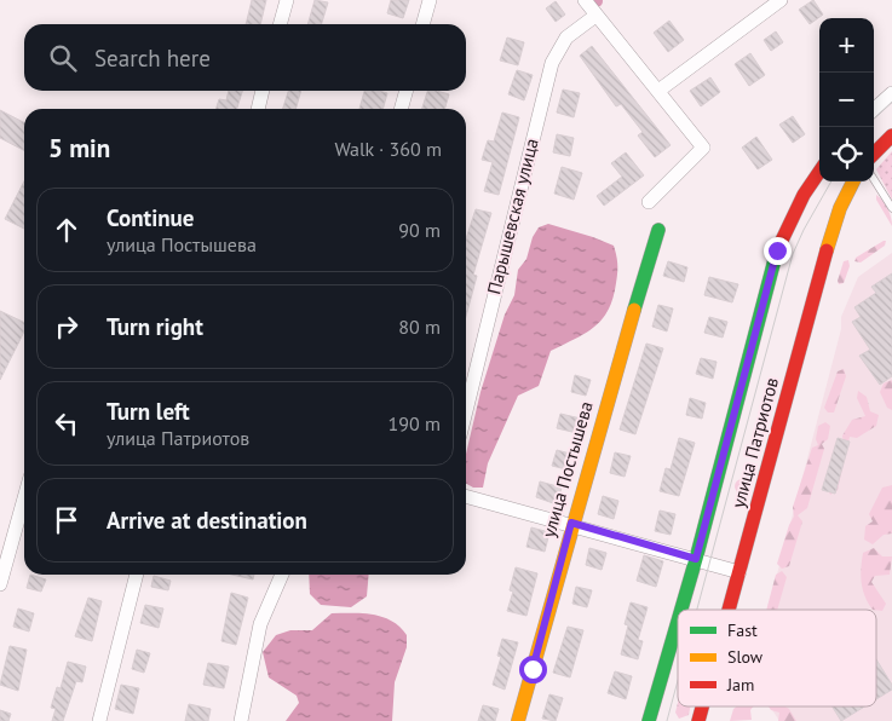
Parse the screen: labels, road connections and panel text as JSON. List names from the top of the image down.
{
  "streets": {
    "street": ["Парышевская улица", "улица Патриотов", "улица Постышева"]
  },
  "legend": ["Fast", "Slow", "Jam"],
  "page": {
    "map_buttons": ["+", "−"],
    "search": "Search here",
    "heading": ["5 min", "Walk · 360 m"],
    "list": [
      ["Continue", "улица Постышева", "90 m"],
      ["Turn right", "80 m"],
      ["Turn left", "улица Патриотов", "190 m"],
      "Arrive at destination"
    ]
  }
}
